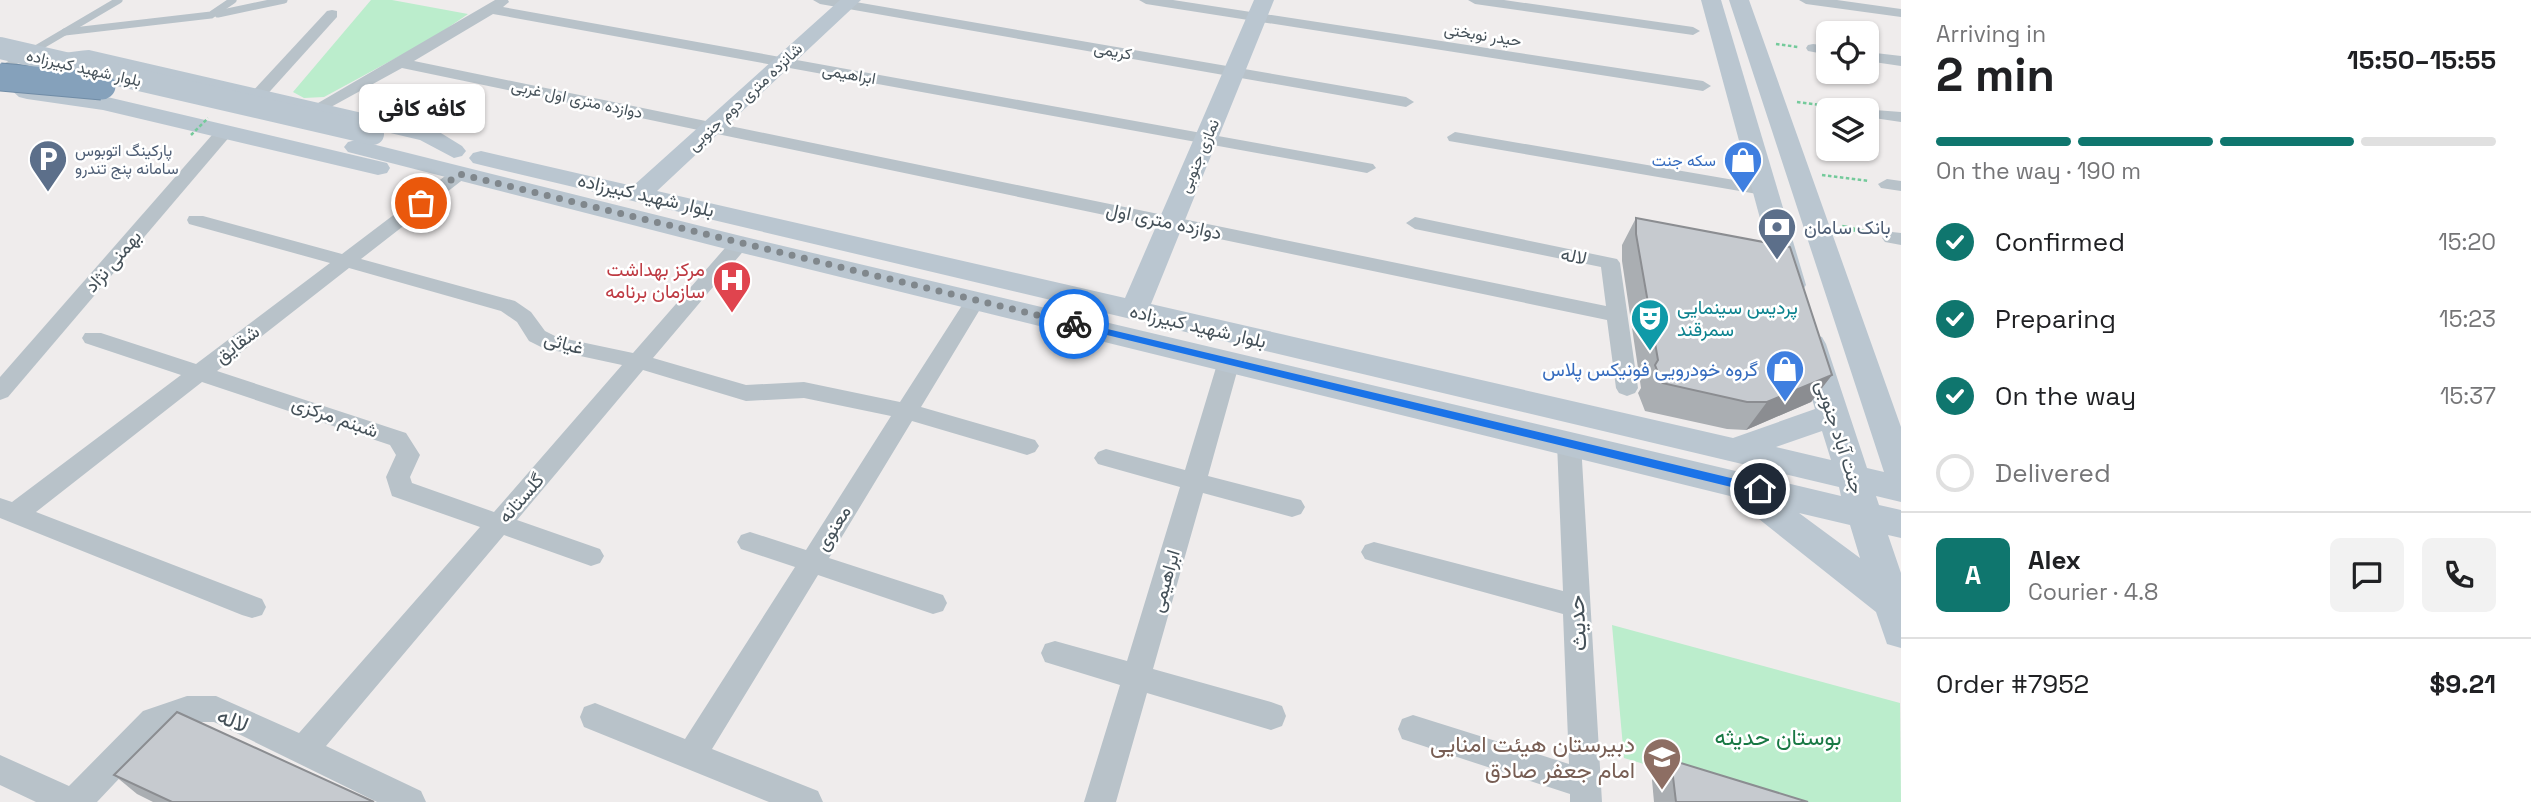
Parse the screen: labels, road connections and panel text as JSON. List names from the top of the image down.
{
  "streets": {
    "main road": [
      "بلوار شهید کبیرزاده",
      "شانزده متری دوم جنوبی",
      "نمازی جنوبی",
      "جنت آباد جنوبی"
    ],
    "street": [
      "حیدر نوبختی",
      "کریمی",
      "ابراهیمی",
      "دوازده متری اول غربی",
      "دوازده متری اول",
      "لاله",
      "بهمنی نژاد",
      "غیاثی",
      "شقایق",
      "شبنم مرکزی",
      "گلستانه",
      "معنوی",
      "حدیث"
    ]
  },
  "crossings": [
    ["حیدر نوبختی", "نمازی جنوبی"],
    ["کریمی", "شانزده متری دوم جنوبی"],
    ["کریمی", "نمازی جنوبی"],
    ["بلوار شهید کبیرزاده", "ابراهیمی"],
    ["بلوار شهید کبیرزاده", "شانزده متری دوم جنوبی"],
    ["بلوار شهید کبیرزاده", "نمازی جنوبی"],
    ["بلوار شهید کبیرزاده", "بهمنی نژاد"],
    ["بلوار شهید کبیرزاده", "شقایق"],
    ["بلوار شهید کبیرزاده", "جنت آباد جنوبی"],
    ["بلوار شهید کبیرزاده", "گلستانه"],
    ["بلوار شهید کبیرزاده", "معنوی"],
    ["بلوار شهید کبیرزاده", "حدیث"],
    ["ابراهیمی", "شانزده متری دوم جنوبی"],
    ["ابراهیمی", "نمازی جنوبی"],
    ["شانزده متری دوم جنوبی", "دوازده متری اول غربی"],
    ["شانزده متری دوم جنوبی", "دوازده متری اول"],
    ["دوازده متری اول غربی", "دوازده متری اول"],
    ["نمازی جنوبی", "دوازده متری اول"],
    ["دوازده متری اول", "لاله"],
    ["لاله", "گلستانه"],
    ["غیاثی", "شقایق"],
    ["غیاثی", "گلستانه"],
    ["غیاثی", "معنوی"],
    ["شقایق", "شبنم مرکزی"],
    ["شبنم مرکزی", "گلستانه"]
  ],
  "parks": ["بوستان حدیثه"],
  "places": {
    "parking": ["پارکینگ اتوبوس سامانه پنج تندرو"],
    "shop": ["سکه جنت", "گروه خودرویی فونیکس پلاس"],
    "other": ["کافه کافی"],
    "bank": ["بانک سامان"],
    "hospital": ["مرکز بهداشت سازمان برنامه"],
    "theatre": ["پردیس سینمایی سمرقند"],
    "school or university": ["دبیرستان هیئت امنایی امام جعفر صادق"]
  },
  "page": {
    "heading": ["2 min", "Arriving in", "15:50–15:55"],
    "panel": [
      "Alex",
      "Courier · 4.8",
      "Order #7952",
      "$9.21"
    ],
    "bubble": "کافه کافی",
    "bar": "On the way · 190 m",
    "list": [
      ["Confirmed", "15:20"],
      ["Preparing", "15:23"],
      ["On the way", "15:37"],
      "Delivered"
    ],
    "round": "A"
  }
}
